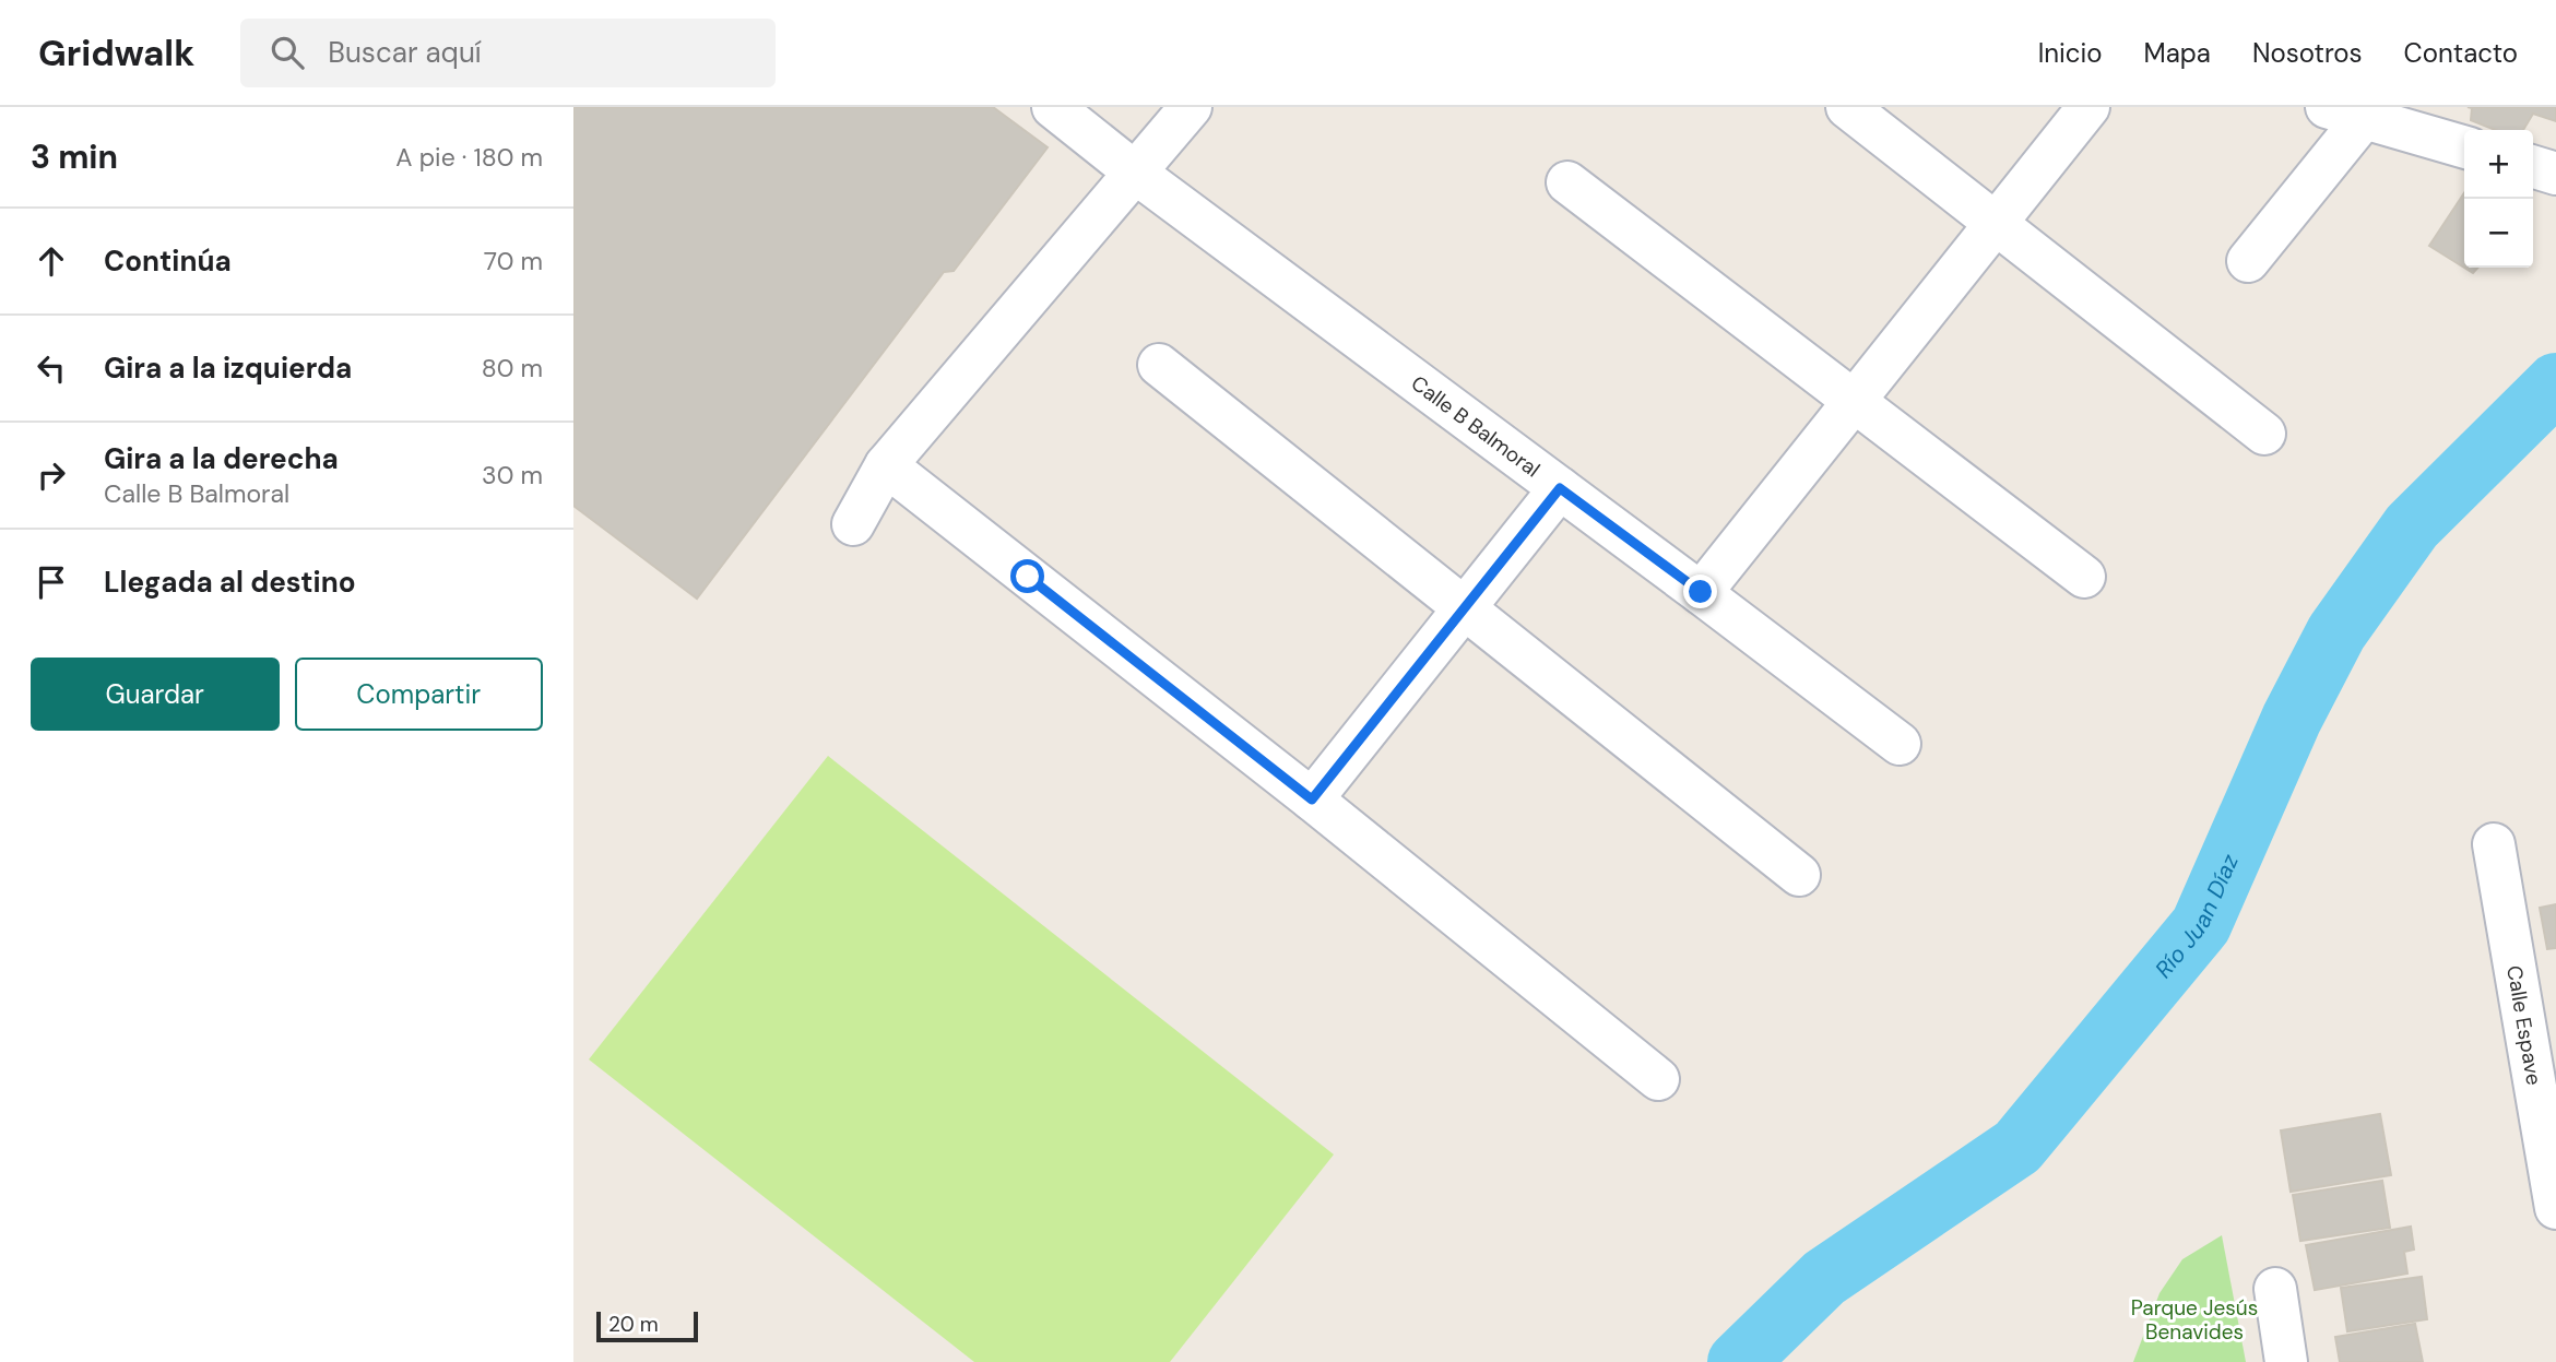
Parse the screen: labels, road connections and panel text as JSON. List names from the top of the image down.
{
  "streets": {
    "street": ["Calle B Balmoral", "Calle Espave"]
  },
  "water": ["Río Juan Díaz"],
  "parks": ["Parque Jesús Benavides"],
  "scale_bar": "20 m",
  "page": {
    "header": "Gridwalk",
    "search": "Buscar aquí",
    "nav": [
      "Inicio",
      "Mapa",
      "Nosotros",
      "Contacto"
    ],
    "heading": ["3 min", "A pie · 180 m"],
    "map_buttons": ["+", "−"],
    "list": [
      ["Continúa", "70 m"],
      ["Gira a la izquierda", "80 m"],
      ["Gira a la derecha", "Calle B Balmoral", "30 m"],
      "Llegada al destino"
    ],
    "buttons": ["Guardar", "Compartir"],
    "scale": "20 m"
  }
}
